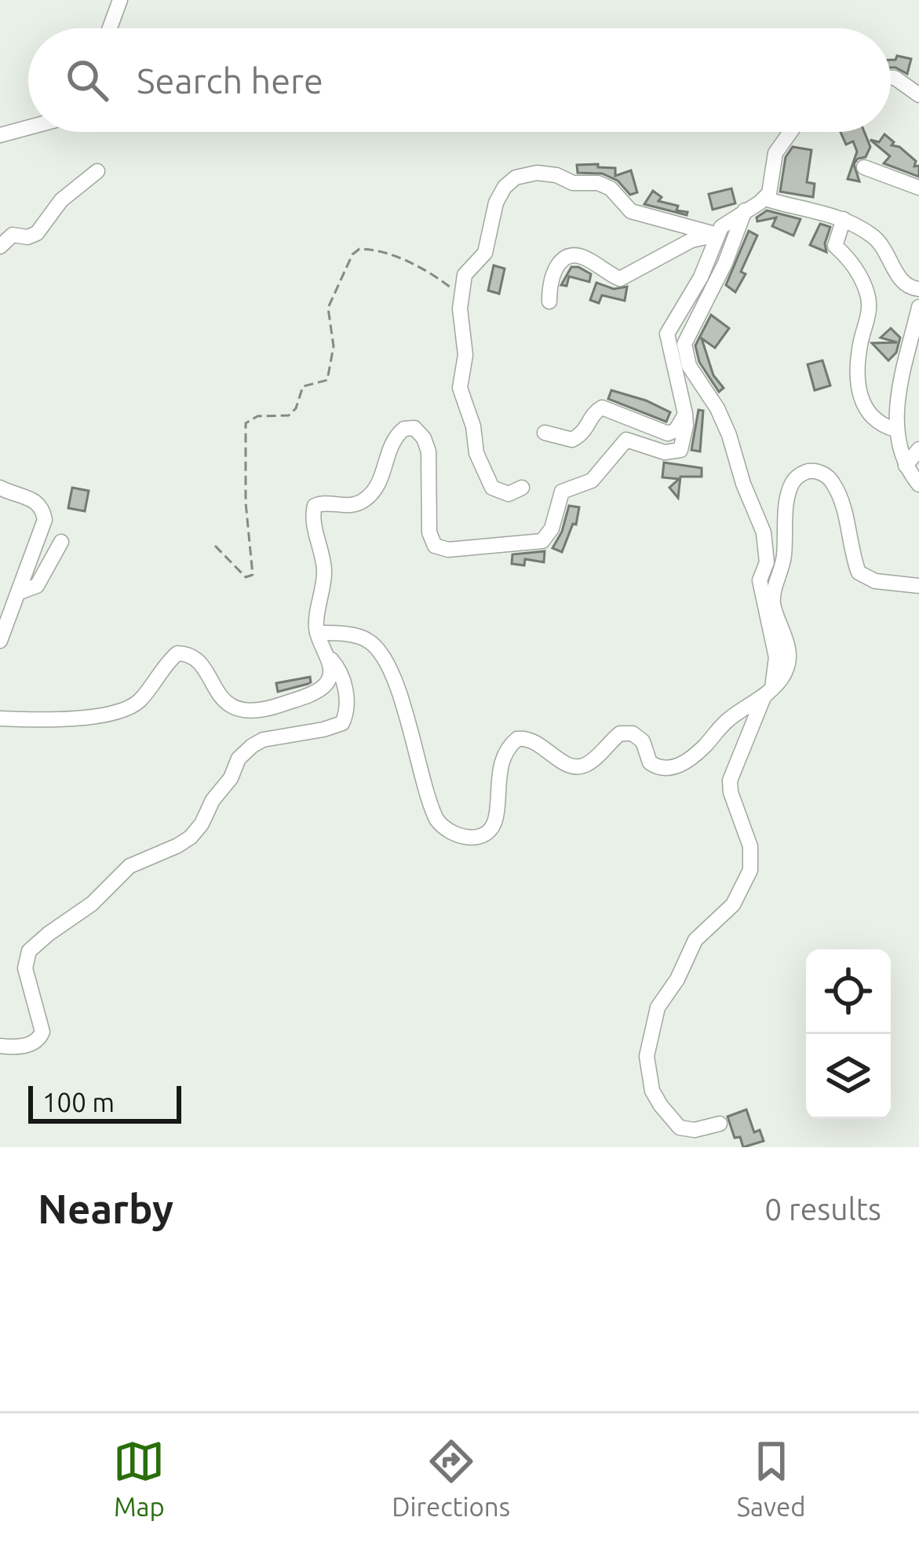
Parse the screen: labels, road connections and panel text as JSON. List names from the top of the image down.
{
  "scale_bar": "100 m",
  "page": {
    "search": "Search here",
    "scale": "100 m",
    "heading": ["Nearby", "0 results"],
    "nav": ["Map", "Directions", "Saved"]
  }
}
